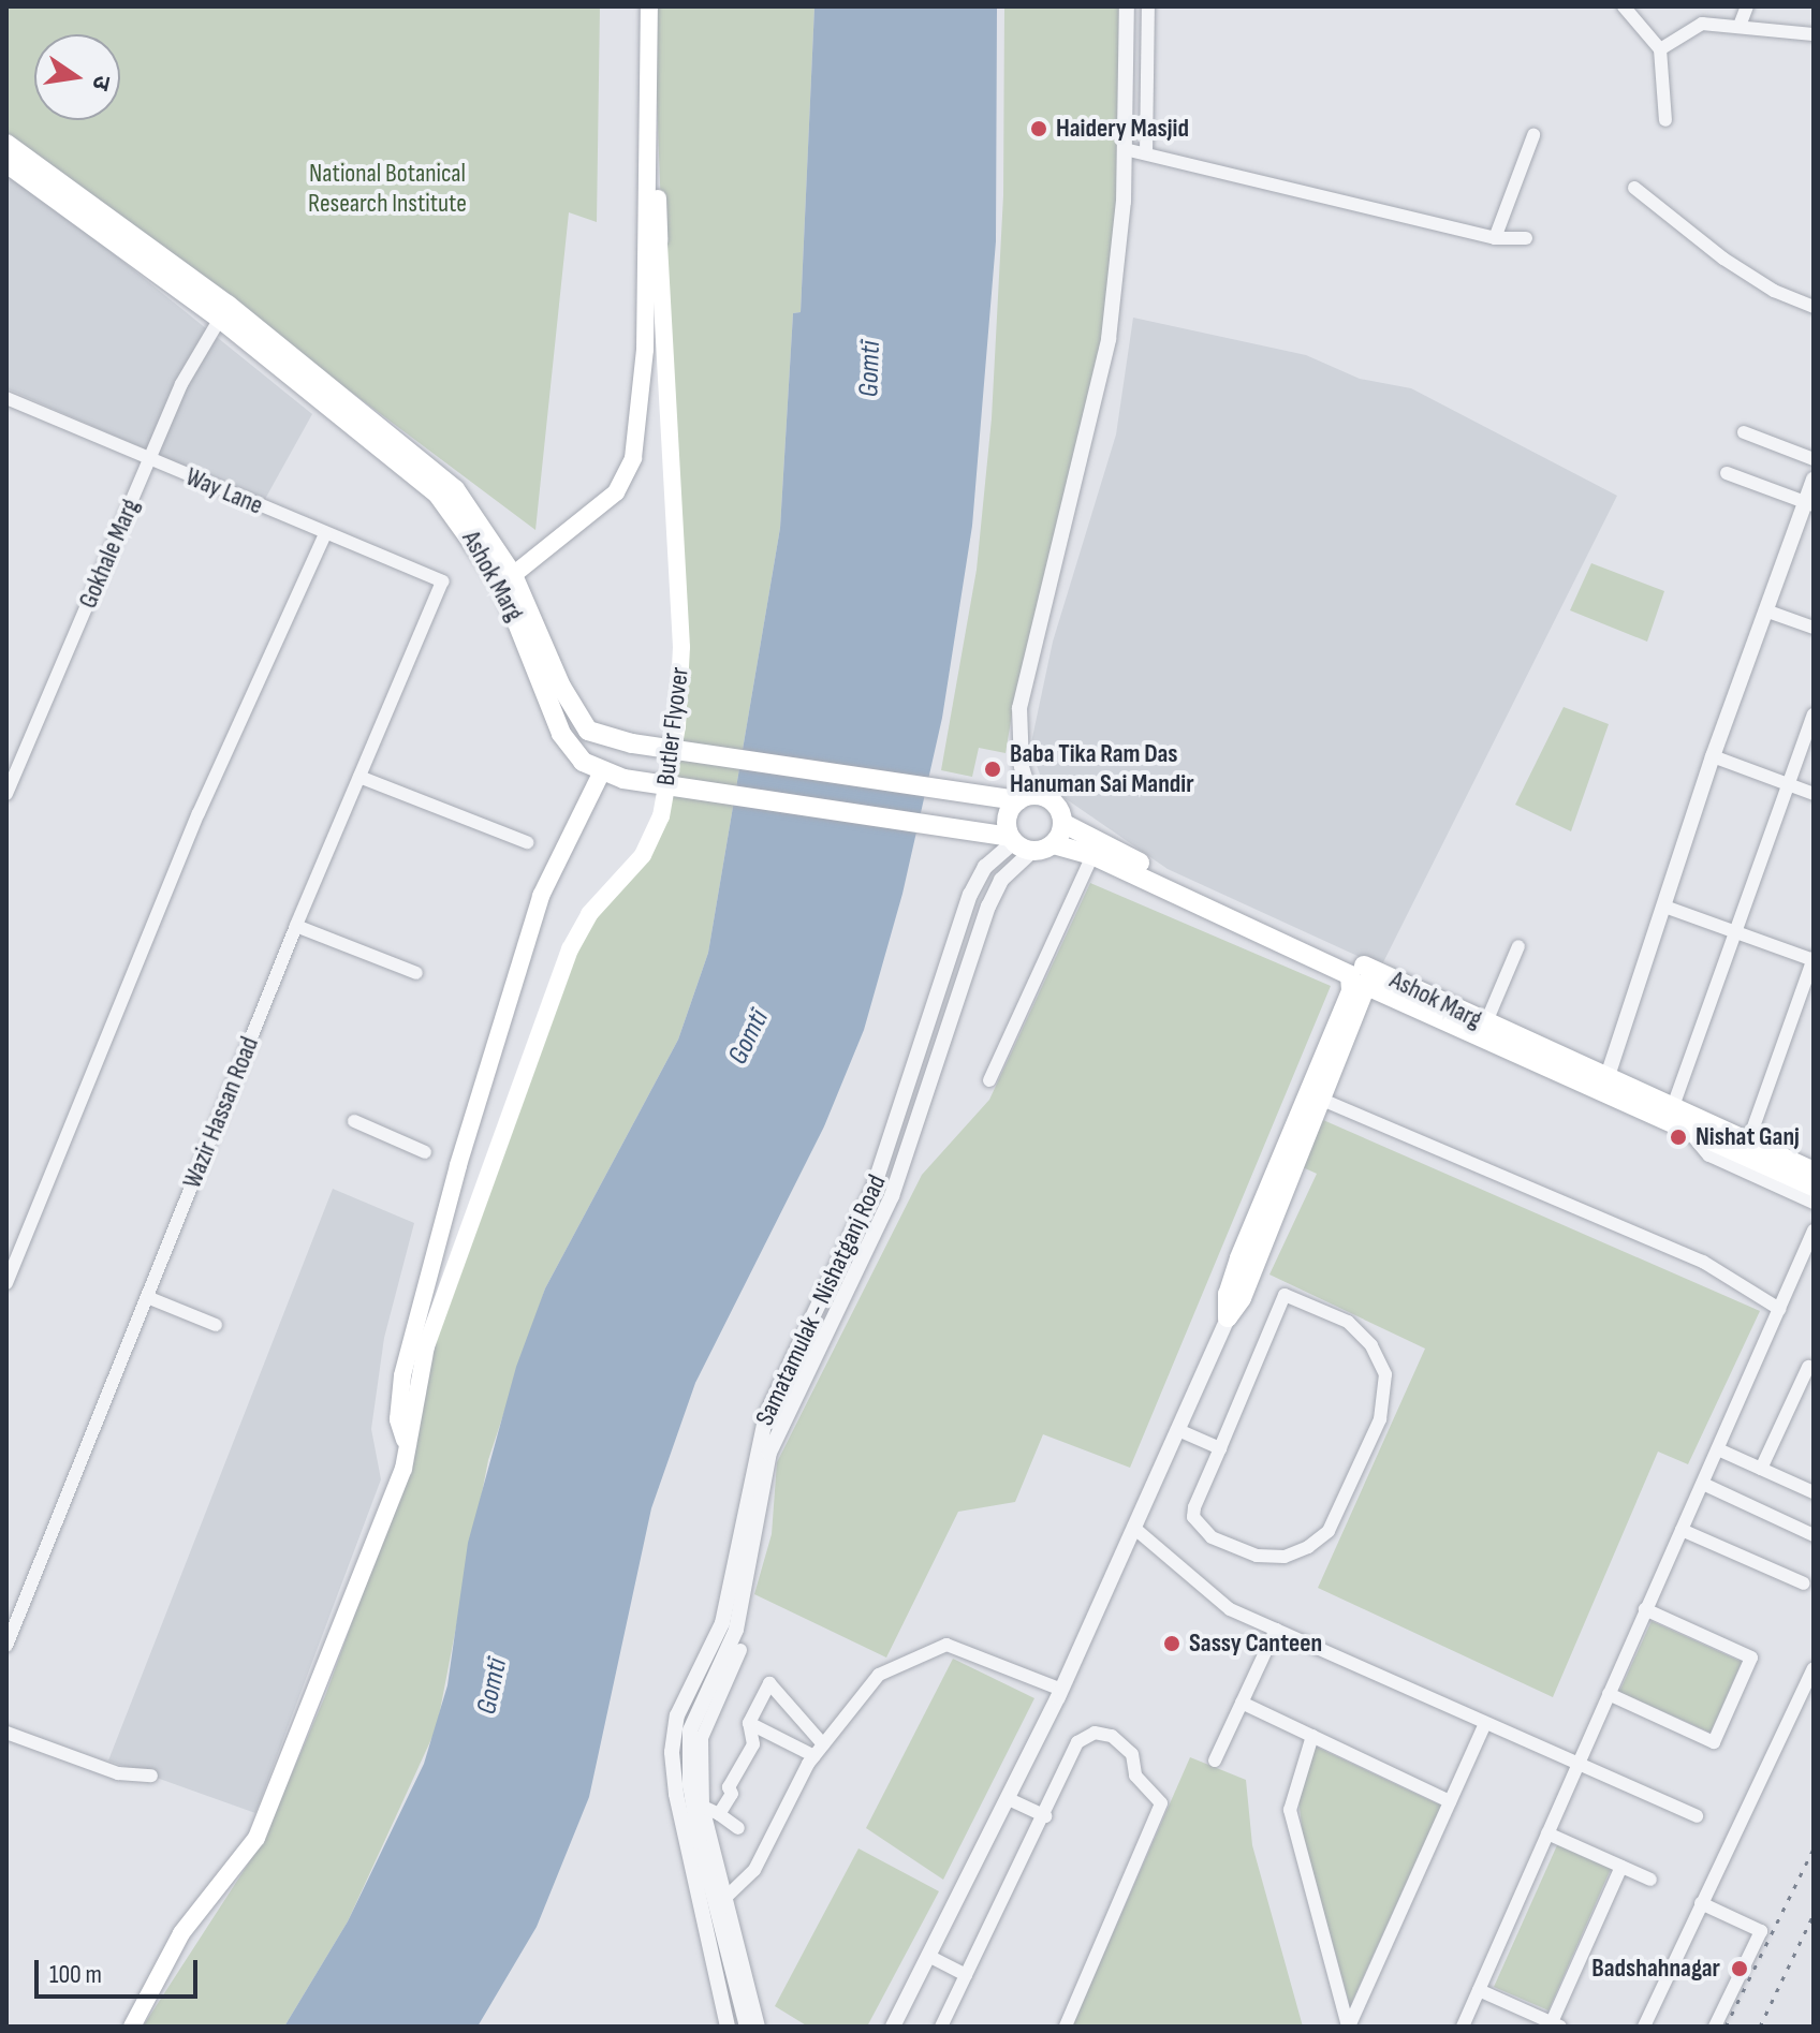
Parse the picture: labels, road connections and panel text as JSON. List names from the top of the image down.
{
  "streets": {
    "main road": ["Ashok Marg", "Butler Flyover"],
    "street": [
      "Way Lane",
      "Gokhale Marg",
      "Wazir Hassan Road",
      "Samatamulak - Nishatganj Road"
    ]
  },
  "crossings": [
    ["Way Lane", "Gokhale Marg"],
    ["Way Lane", "Wazir Hassan Road"],
    ["Gokhale Marg", "Ashok Marg"],
    ["Ashok Marg", "Samatamulak - Nishatganj Road"]
  ],
  "water": ["Gomtī"],
  "parks": ["National Botanical Research Institute"],
  "places": [
    "Haidery Masjid",
    "Baba Tika Ram Das Hanuman Sai Mandir",
    "Nishat Ganj",
    "Sassy Canteen",
    "Badshahnagar"
  ],
  "scale_bar": "100 m",
  "north": "right"
}
